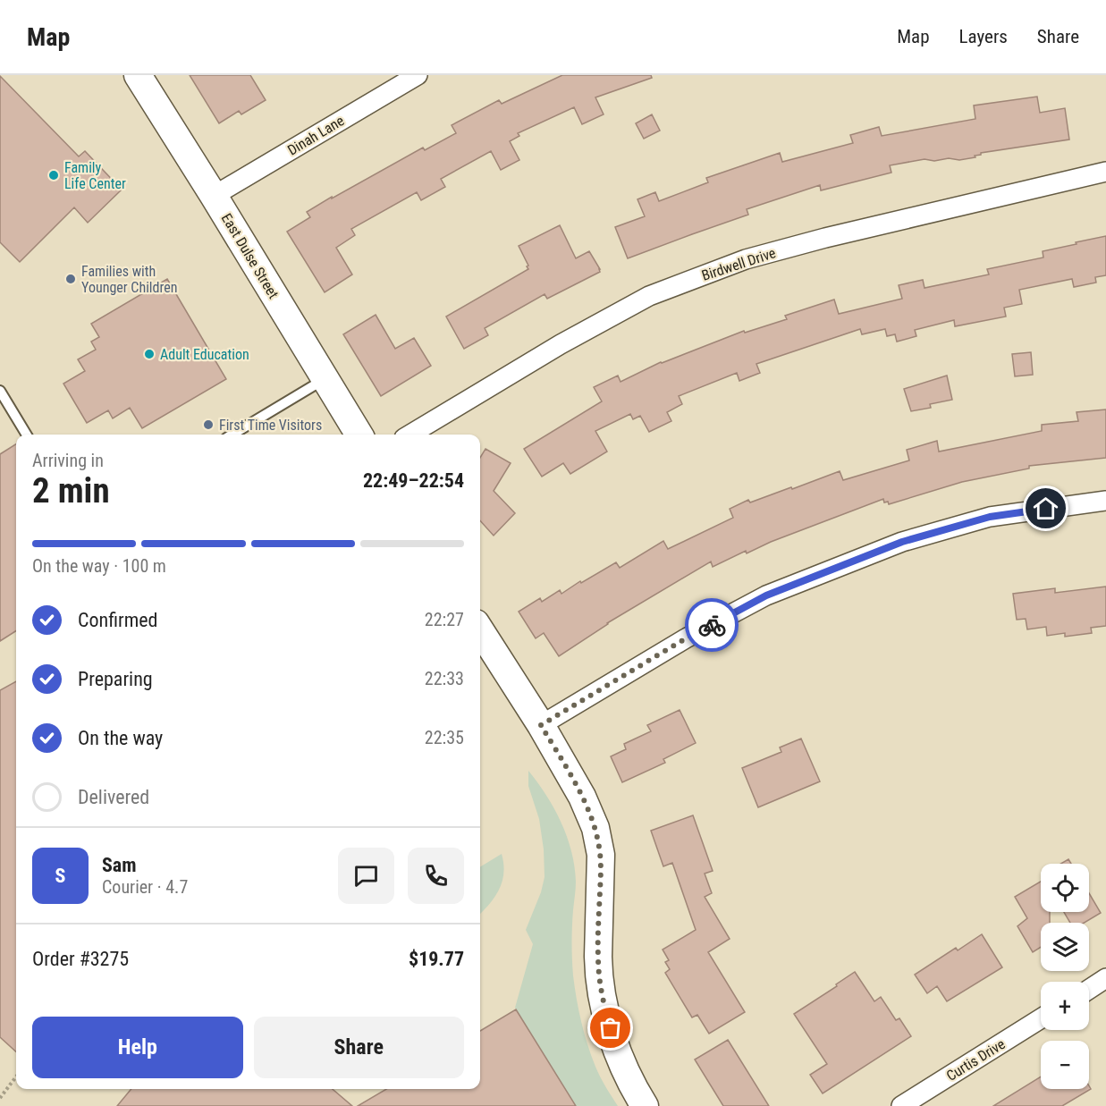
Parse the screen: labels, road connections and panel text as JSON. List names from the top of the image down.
{
  "streets": {
    "street": [
      "Dinah Lane",
      "East Dulse Street",
      "Birdwell Drive",
      "Curtis Drive"
    ]
  },
  "crossings": [
    ["Dinah Lane", "East Dulse Street"]
  ],
  "places": [
    "Family Life Center",
    "Families with Younger Children",
    "Adult Education",
    "First Time Visitors"
  ],
  "page": {
    "header": "Map",
    "nav": ["Map", "Layers", "Share"],
    "heading": ["2 min", "Arriving in", "22:49–22:54"],
    "panel": [
      "Sam",
      "Courier · 4.7",
      "Order #3275",
      "$19.77"
    ],
    "bar": "On the way · 100 m",
    "list": [
      ["Confirmed", "22:27"],
      ["Preparing", "22:33"],
      ["On the way", "22:35"],
      "Delivered"
    ],
    "round": "S",
    "map_buttons": ["+", "−"],
    "buttons": ["Help", "Share"]
  }
}
